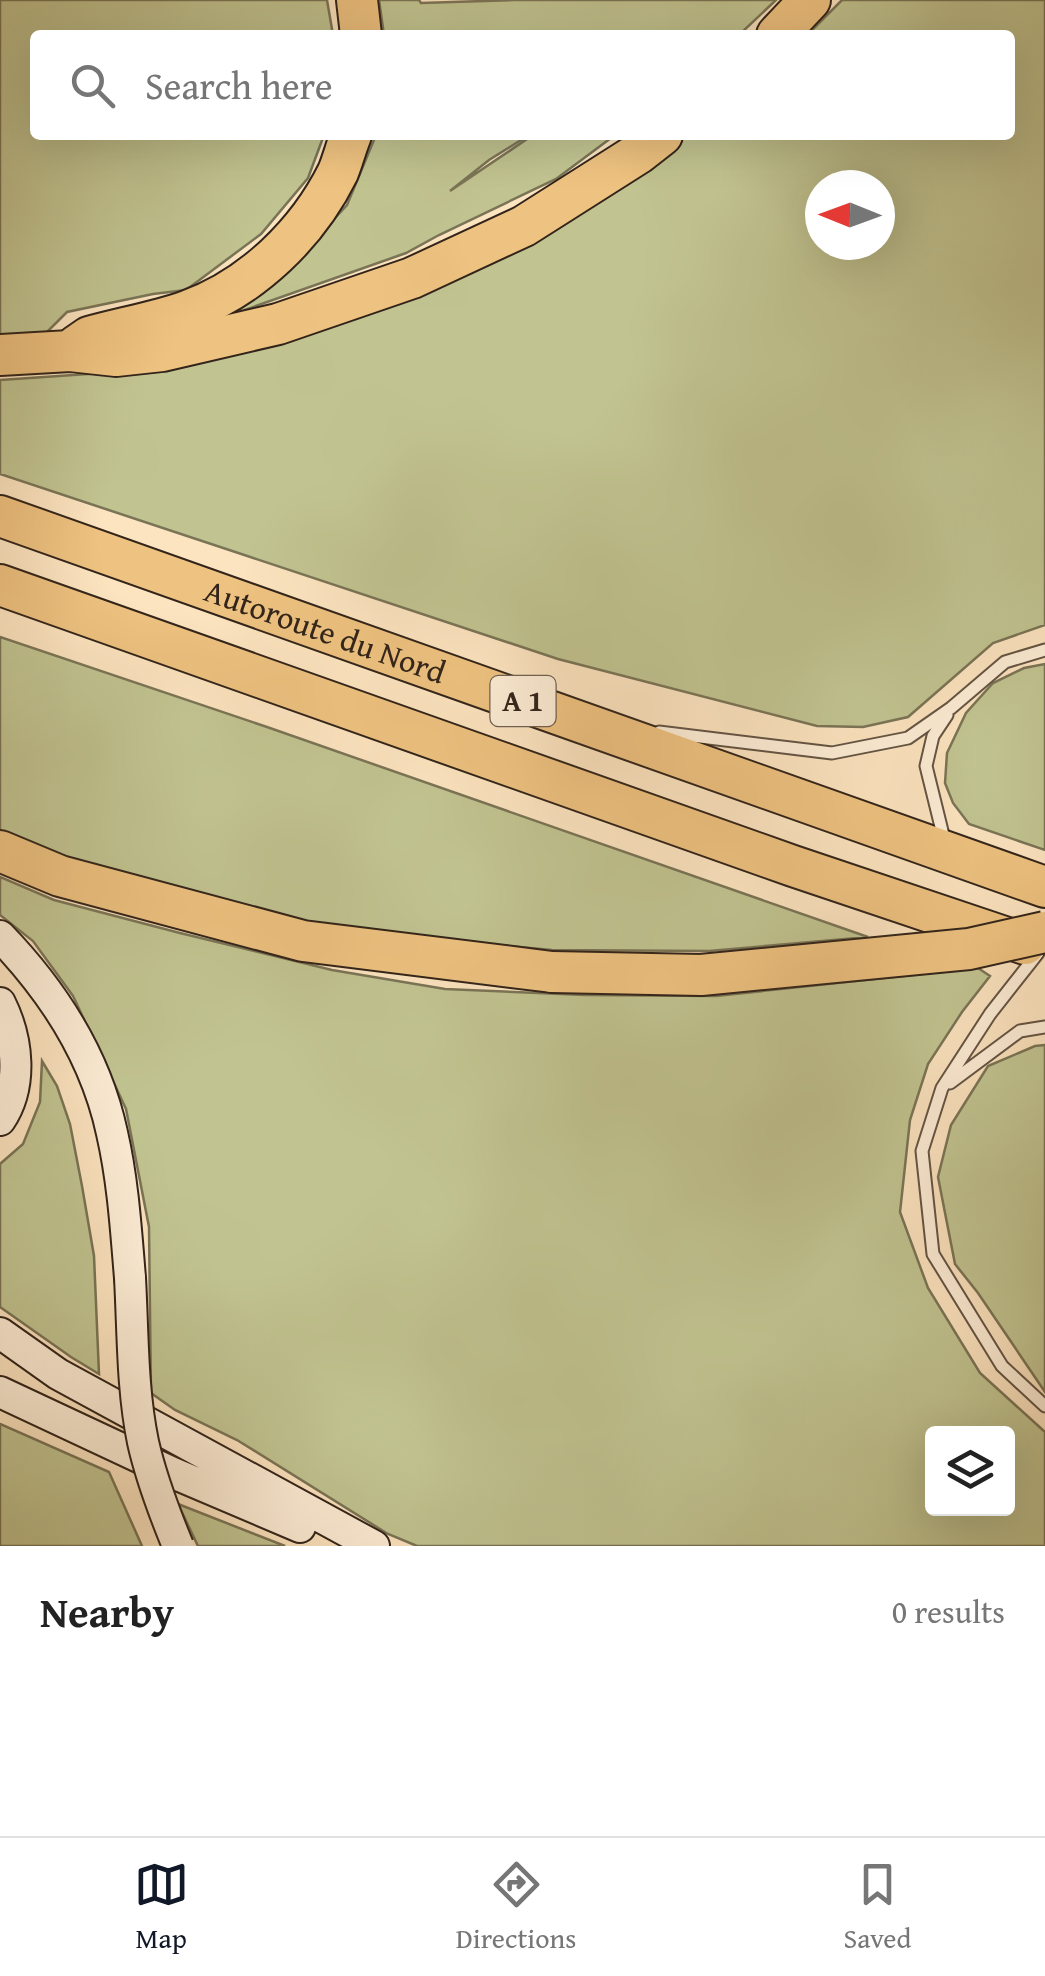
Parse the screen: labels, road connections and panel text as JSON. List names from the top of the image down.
{
  "streets": {
    "highway": ["Autoroute du Nord", "A 1"]
  },
  "north": "left",
  "page": {
    "search": "Search here",
    "heading": ["Nearby", "0 results"],
    "nav": ["Map", "Directions", "Saved"]
  }
}
